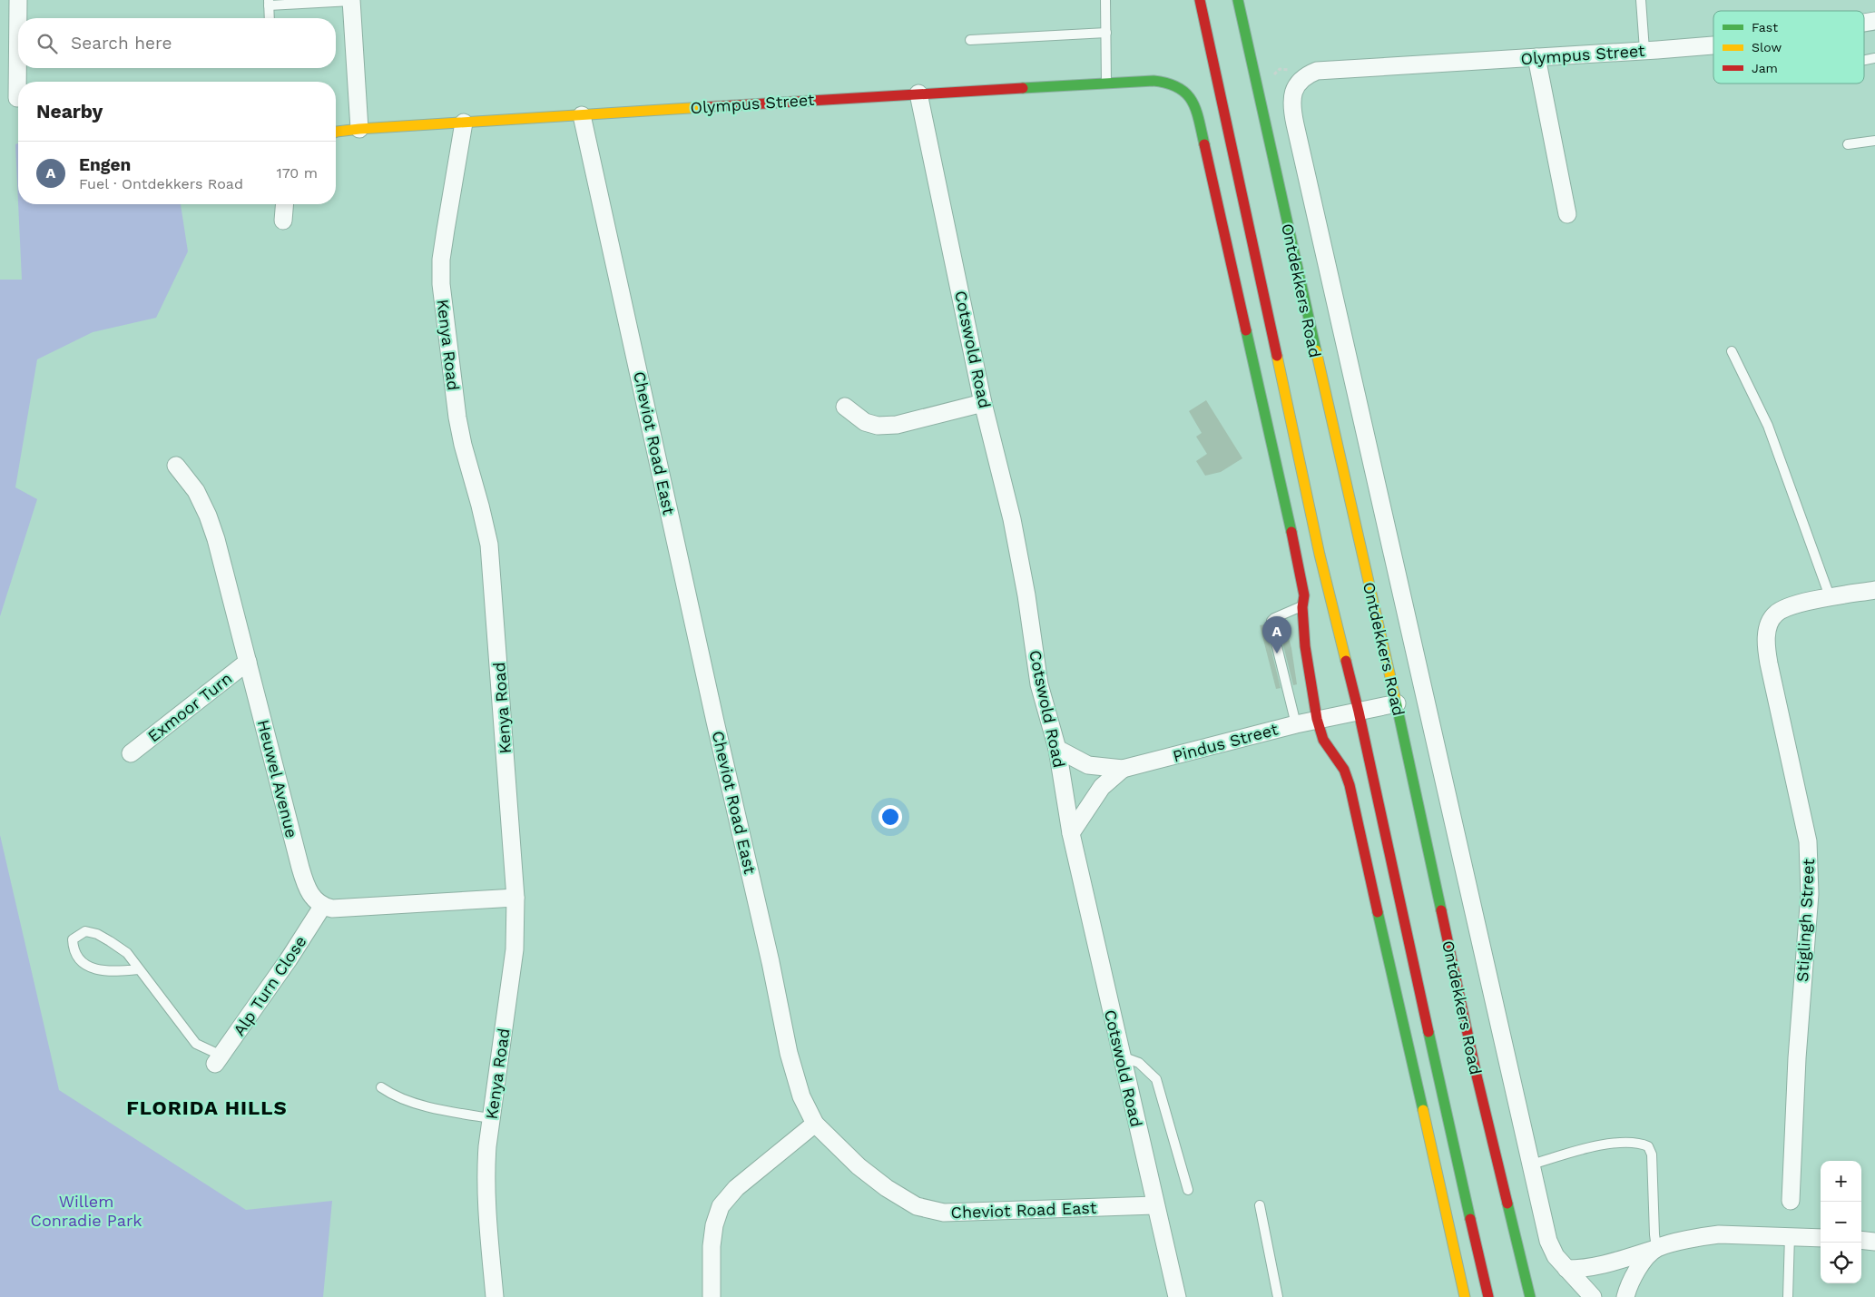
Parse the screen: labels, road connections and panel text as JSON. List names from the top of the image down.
{
  "streets": {
    "main road": ["Olympus Street", "Ontdekkers Road"],
    "street": [
      "Kenya Road",
      "Cotswold Road",
      "Cheviot Road East",
      "Exmoor Turn",
      "Pindus Street",
      "Heuwel Avenue",
      "Stiglingh Street",
      "Alp Turn Close"
    ]
  },
  "crossings": [
    ["Olympus Street", "Ontdekkers Road"],
    ["Olympus Street", "Kenya Road"],
    ["Olympus Street", "Cotswold Road"],
    ["Olympus Street", "Cheviot Road East"],
    ["Ontdekkers Road", "Pindus Street"],
    ["Cotswold Road", "Cheviot Road East"],
    ["Cotswold Road", "Pindus Street"],
    ["Exmoor Turn", "Heuwel Avenue"],
    ["Heuwel Avenue", "Alp Turn Close"]
  ],
  "districts": ["FLORIDA HILLS"],
  "parks": ["Willem Conradie Park"],
  "legend": ["Fast", "Slow", "Jam"],
  "page": {
    "search": "Search here",
    "heading": "Nearby",
    "list": [
      {
        "mark": "A",
        "name": "Engen",
        "note": "Fuel · Ontdekkers Road",
        "value": "170 m"
      }
    ],
    "pins": "A",
    "map_buttons": ["+", "−"]
  }
}
